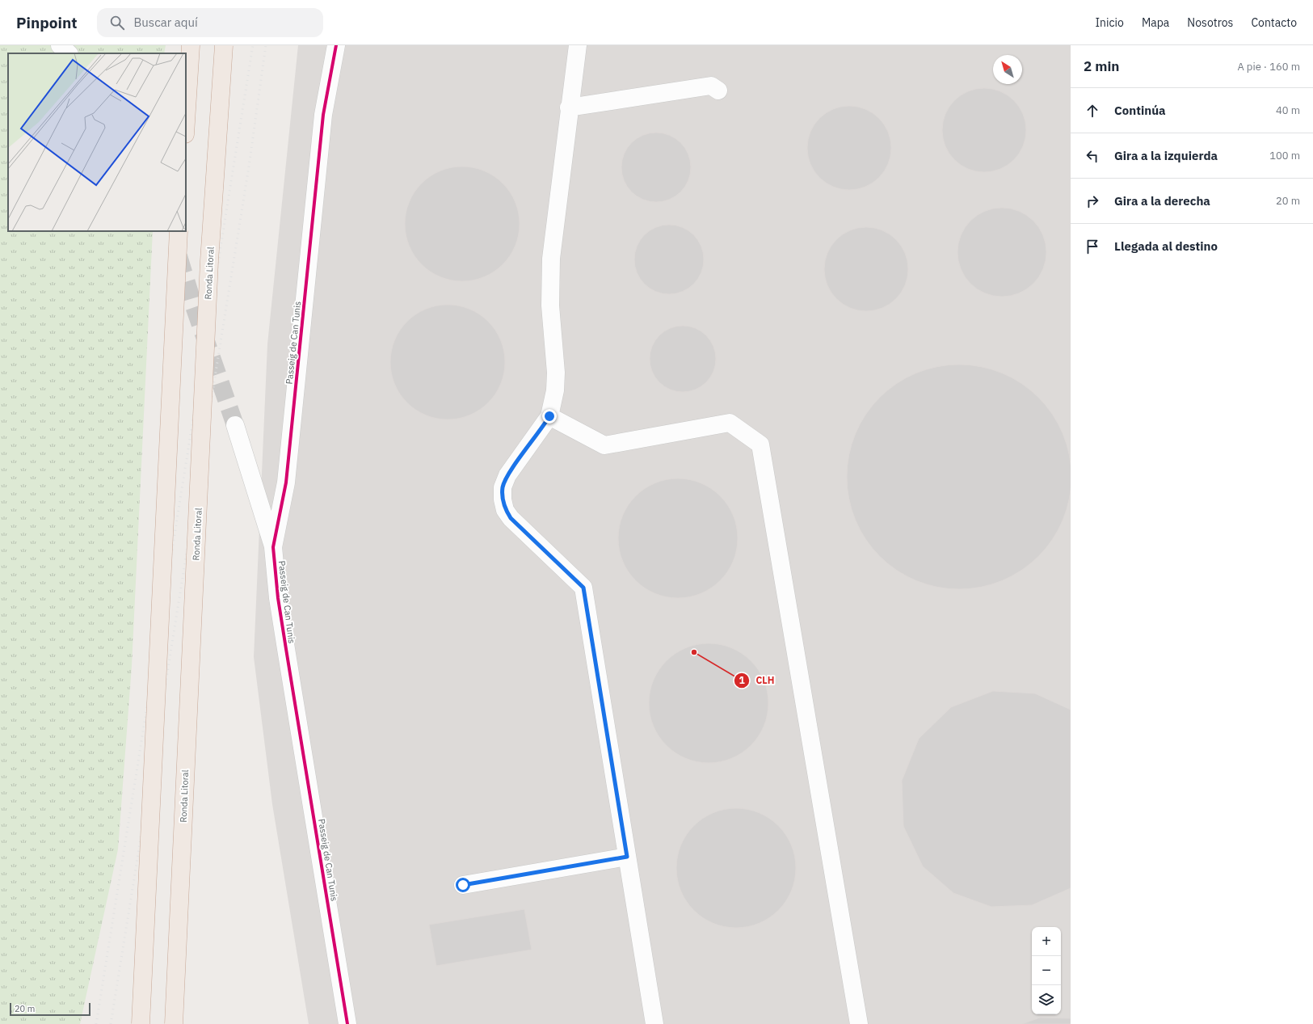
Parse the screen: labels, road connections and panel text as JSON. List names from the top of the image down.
{
  "streets": {
    "highway": ["Ronda Litoral"],
    "street": ["Passeig de Can Tunis"]
  },
  "places": ["CLH"],
  "scale_bar": "20 m",
  "north": "top left",
  "page": {
    "header": "Pinpoint",
    "search": "Buscar aquí",
    "nav": [
      "Inicio",
      "Mapa",
      "Nosotros",
      "Contacto"
    ],
    "heading": ["2 min", "A pie · 160 m"],
    "list": [
      ["Continúa", "40 m"],
      ["Gira a la izquierda", "100 m"],
      ["Gira a la derecha", "20 m"],
      "Llegada al destino"
    ],
    "map_buttons": ["+", "−"],
    "scale": "20 m"
  }
}
